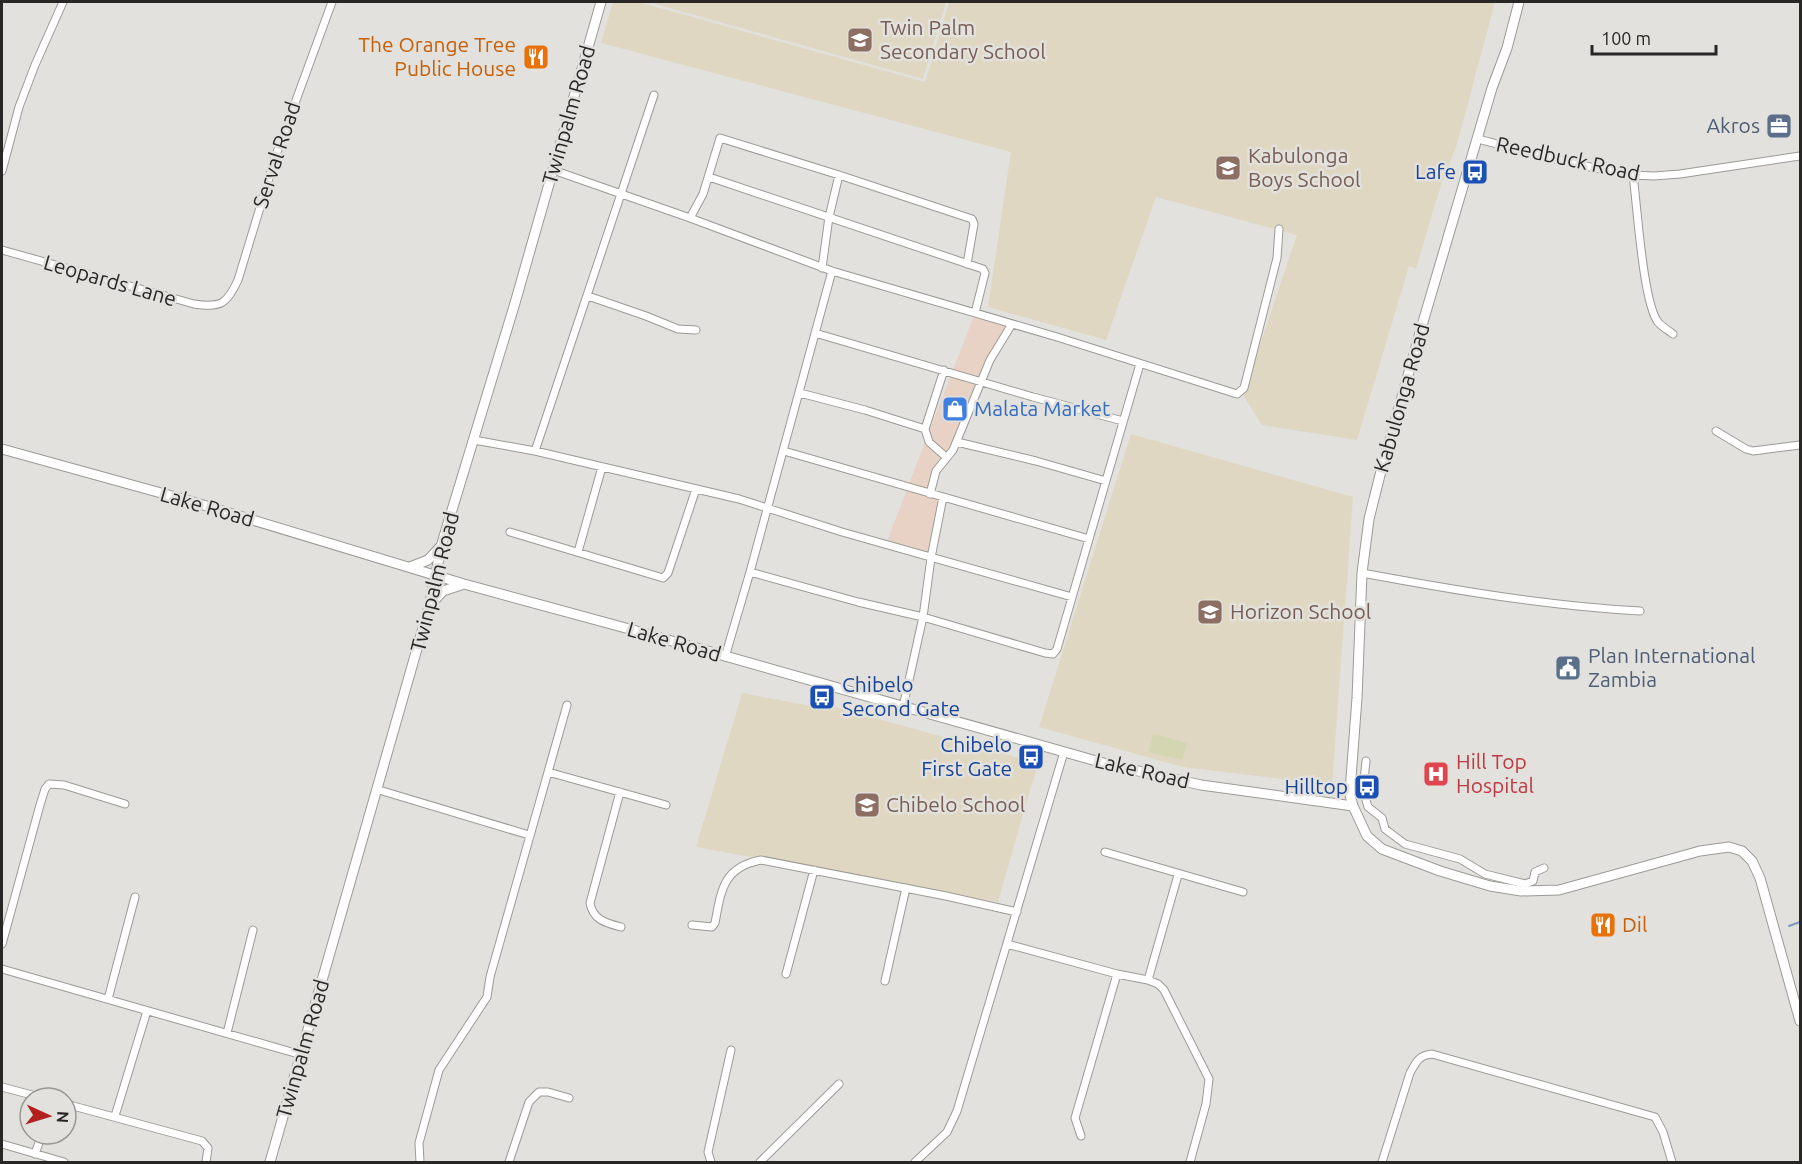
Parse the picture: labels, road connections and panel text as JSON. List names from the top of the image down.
{
  "streets": {
    "main road": ["Twinpalm Road", "Kabulonga Road", "Lake Road"],
    "street": ["Serval Road", "Reedbuck Road", "Leopards Lane"]
  },
  "crossings": [
    ["Twinpalm Road", "Lake Road"],
    ["Serval Road", "Leopards Lane"],
    ["Reedbuck Road", "Kabulonga Road"],
    ["Kabulonga Road", "Lake Road"]
  ],
  "places": {
    "school or university": [
      "Twin Palm Secondary School",
      "Kabulonga Boys School",
      "Horizon School",
      "Chibelo School"
    ],
    "restaurant": ["The Orange Tree Public House", "Dil"],
    "office": ["Akros"],
    "bus stop": [
      "Lafe",
      "Chibelo Second Gate",
      "Chibelo First Gate",
      "Hilltop"
    ],
    "shop": ["Malata Market"],
    "public building": ["Plan International Zambia"],
    "hospital": ["Hill Top Hospital"]
  },
  "scale_bar": "100 m",
  "north": "right"
}
